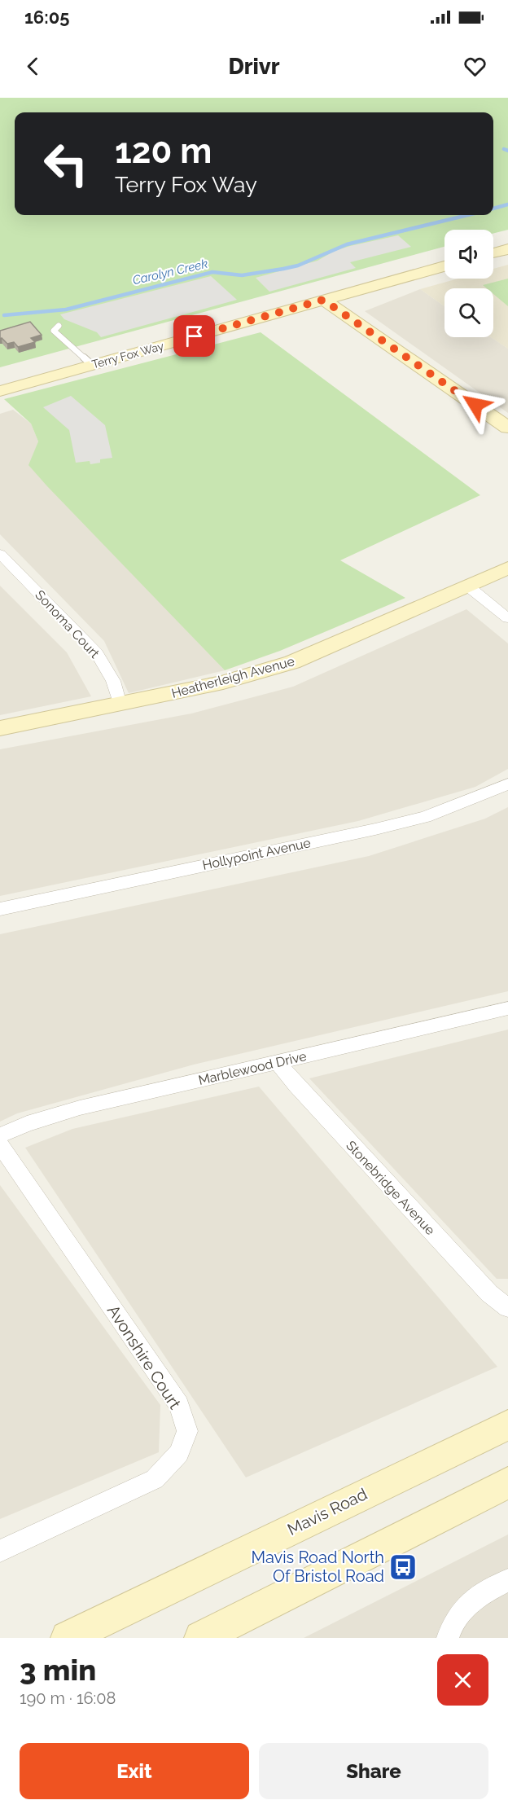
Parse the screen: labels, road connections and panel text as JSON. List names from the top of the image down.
{
  "streets": {
    "street": [
      "Terry Fox Way",
      "Sonoma Court",
      "Heatherleigh Avenue",
      "Hollypoint Avenue",
      "Marblewood Drive",
      "Stonebridge Avenue",
      "Avonshire Court",
      "Mavis Road"
    ]
  },
  "crossings": [
    ["Sonoma Court", "Heatherleigh Avenue"],
    ["Marblewood Drive", "Stonebridge Avenue"]
  ],
  "water": ["Carolyn Creek"],
  "places": {
    "bus stop": ["Mavis Road North Of Bristol Road"]
  },
  "page": {
    "status": "16:05",
    "header": "Drivr",
    "turn": ["120 m", "Terry Fox Way"],
    "heading": ["3 min", "190 m · 16:08"],
    "buttons": ["Exit", "Share"]
  }
}
